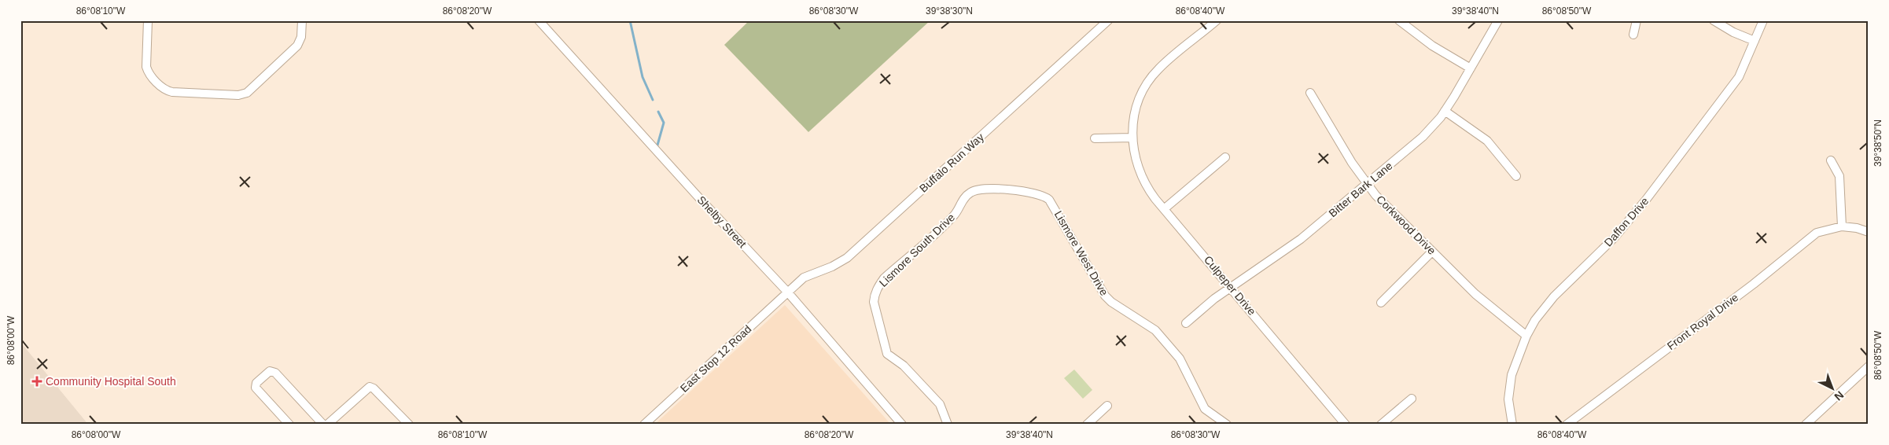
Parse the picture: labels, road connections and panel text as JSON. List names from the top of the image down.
{
  "streets": {
    "street": [
      "Buffalo Run Way",
      "Bitter Bark Lane",
      "Shelby Street",
      "Daffon Drive",
      "Corkwood Drive",
      "Lismore South Drive",
      "Lismore West Drive",
      "Culpeper Drive",
      "Front Royal Drive",
      "East Stop 12 Road"
    ]
  },
  "crossings": [
    ["Buffalo Run Way", "Shelby Street"],
    ["Buffalo Run Way", "East Stop 12 Road"],
    ["Bitter Bark Lane", "Corkwood Drive"],
    ["Bitter Bark Lane", "Culpeper Drive"],
    ["Shelby Street", "East Stop 12 Road"],
    ["Daffon Drive", "Corkwood Drive"],
    ["Lismore South Drive", "Lismore West Drive"]
  ],
  "places": {
    "health": ["Community Hospital South"]
  },
  "north": "bottom right",
  "coordinates": [
    "86°08'10\"W",
    "86°08'20\"W",
    "86°08'30\"W",
    "39°38'30\"N",
    "86°08'40\"W",
    "39°38'40\"N",
    "86°08'50\"W",
    "39°38'50\"N",
    "86°08'00\"W"
  ]
}
